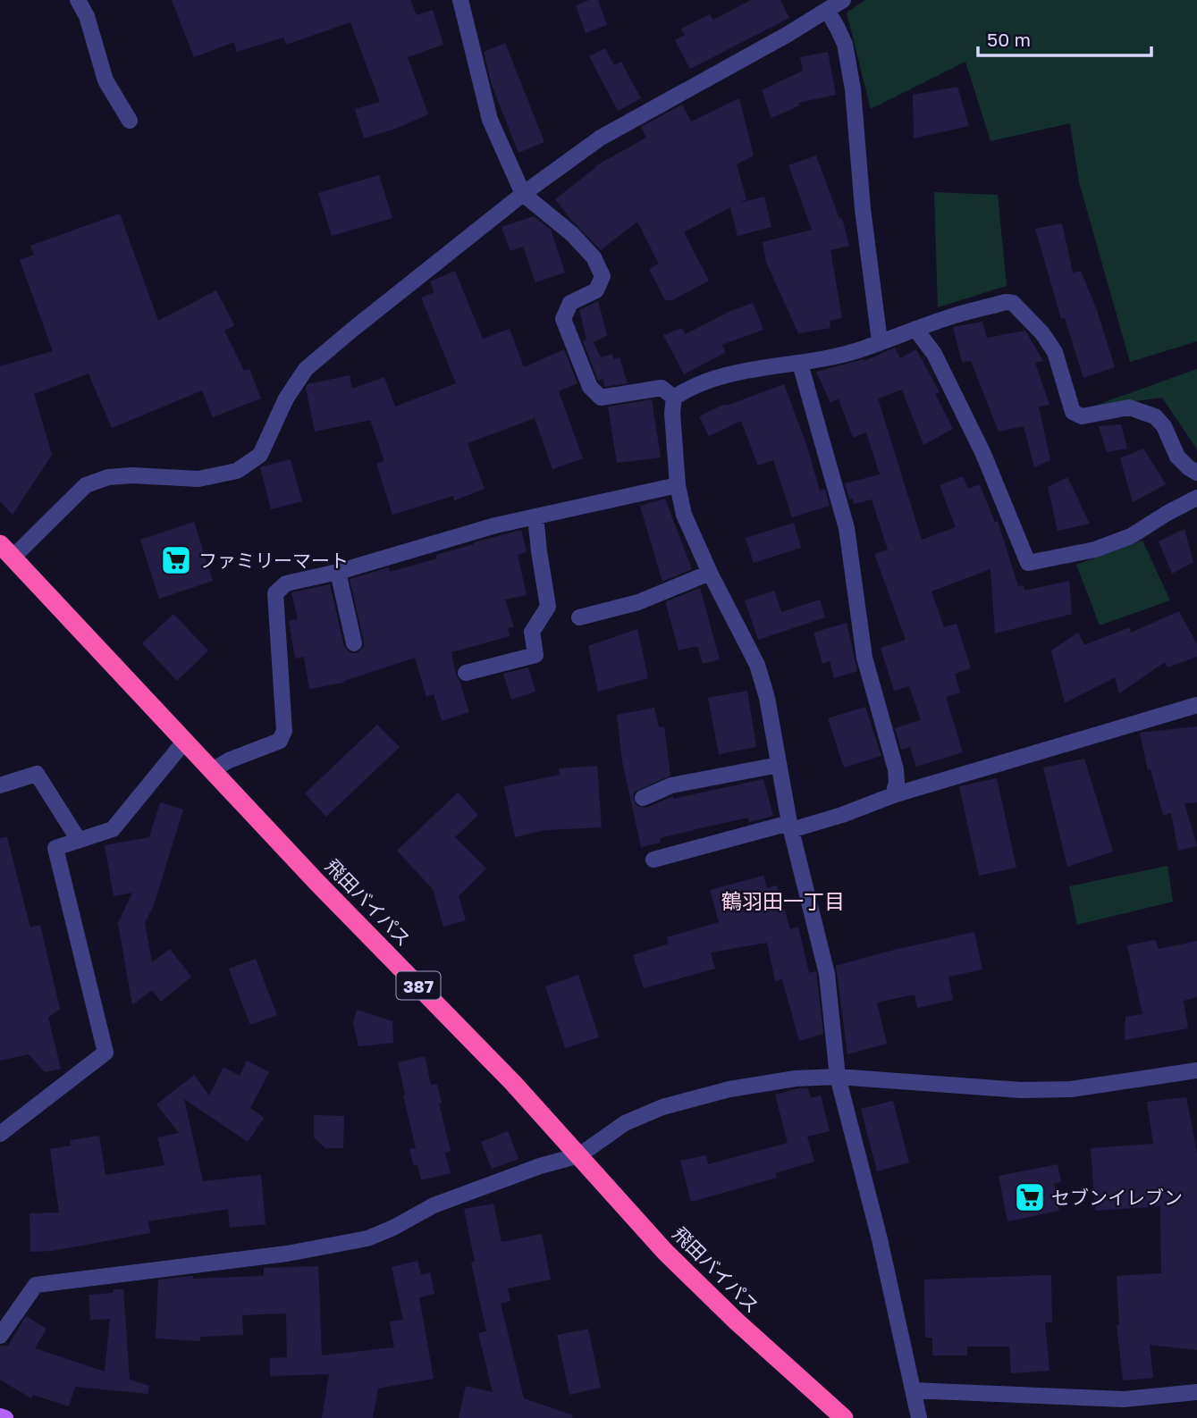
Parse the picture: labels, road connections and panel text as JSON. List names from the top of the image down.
{
  "streets": {
    "highway": ["飛田バイパス", "387"]
  },
  "districts": ["鶴羽田一丁目"],
  "places": {
    "supermarket": ["ファミリーマート", "セブンイレブン"]
  },
  "scale_bar": "50 m"
}
